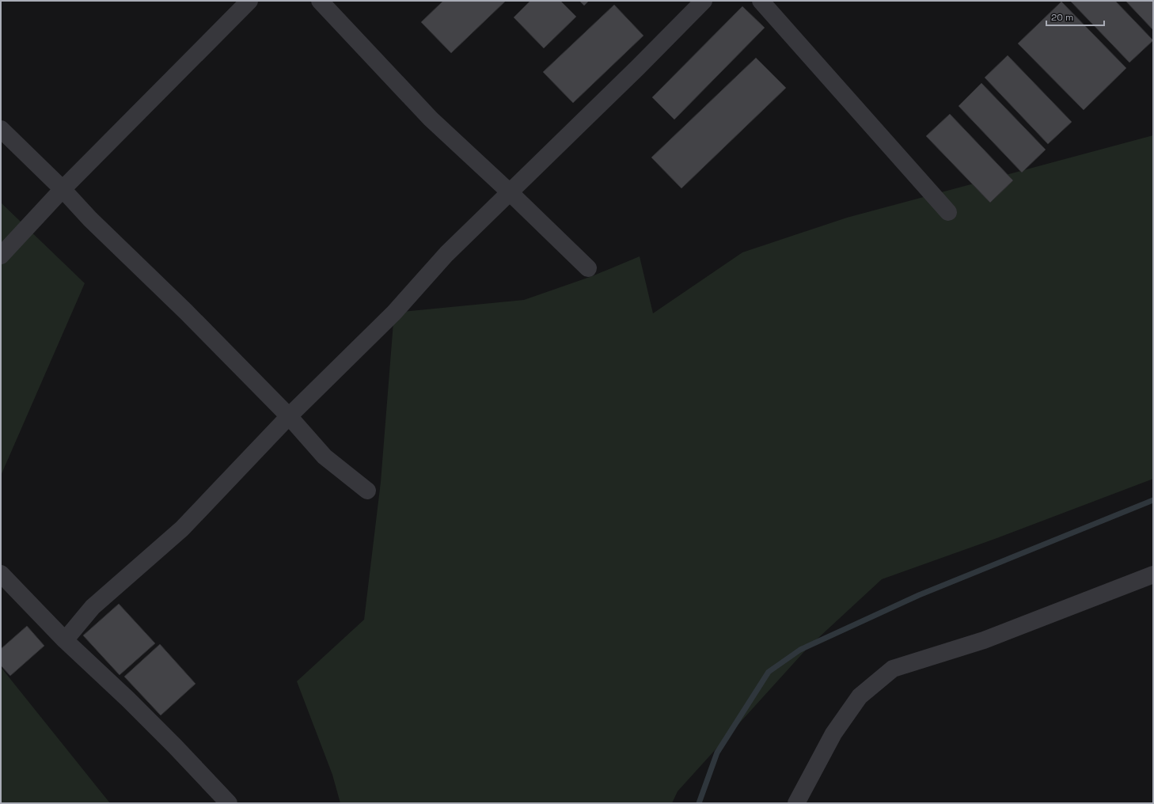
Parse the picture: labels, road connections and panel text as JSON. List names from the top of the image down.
{
  "scale_bar": "20 m"
}
